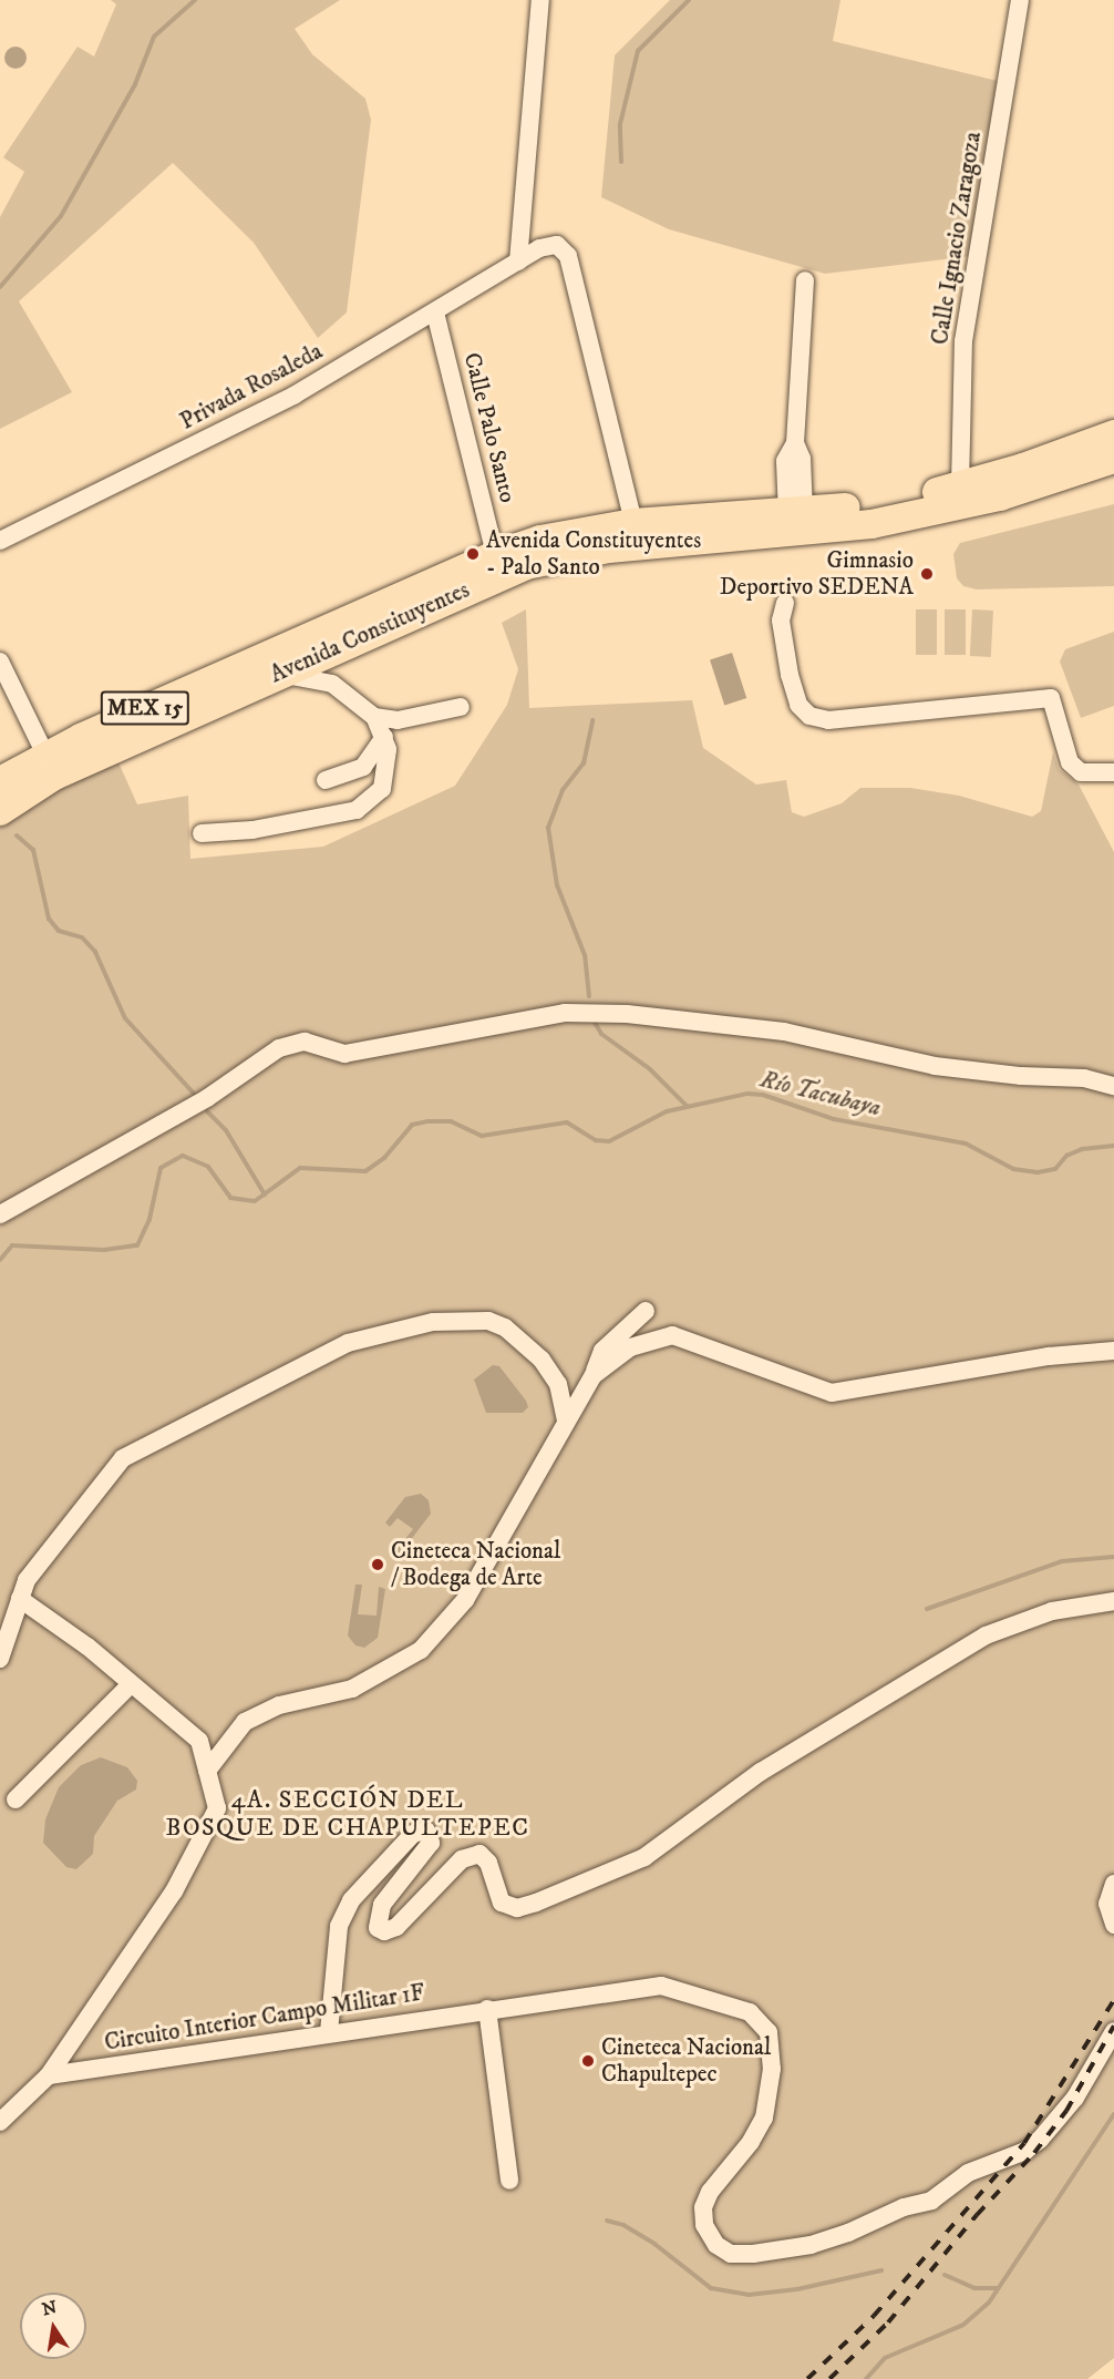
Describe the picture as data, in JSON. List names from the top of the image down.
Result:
{
  "streets": {
    "highway": ["Avenida Constituyentes", "MEX 15"],
    "street": [
      "Calle Ignacio Zaragoza",
      "Privada Rosaleda",
      "Calle Palo Santo",
      "Circuito Interior Campo Militar 1F"
    ]
  },
  "crossings": [
    ["Calle Ignacio Zaragoza", "Avenida Constituyentes"],
    ["Privada Rosaleda", "Calle Palo Santo"],
    ["Privada Rosaleda", "Avenida Constituyentes"],
    ["Calle Palo Santo", "Avenida Constituyentes"]
  ],
  "districts": ["4A. SECCIÓN DEL BOSQUE DE CHAPULTEPEC"],
  "water": ["Río Tacubaya"],
  "places": [
    "Avenida Constituyentes - Palo Santo",
    "Gimnasio Deportivo SEDENA",
    "Cineteca Nacional / Bodega de Arte",
    "Cineteca Nacional Chapultepec"
  ],
  "north": "top"
}
